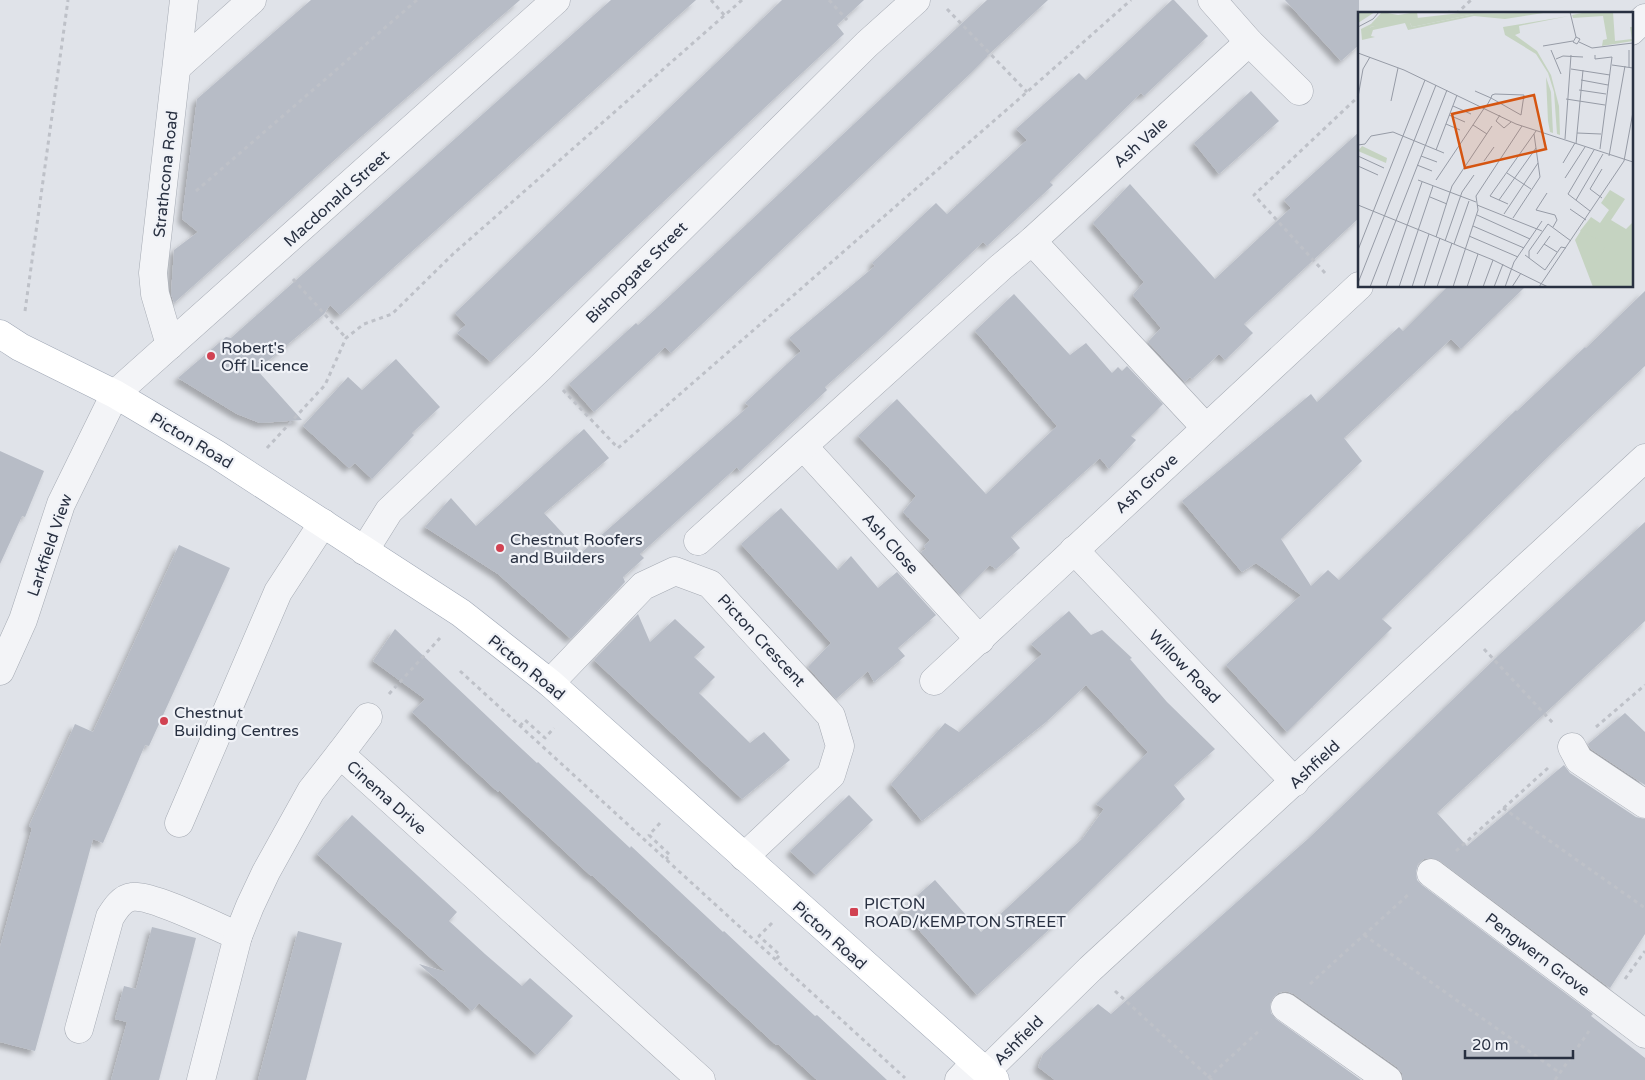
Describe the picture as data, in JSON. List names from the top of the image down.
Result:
{
  "streets": {
    "main road": ["Picton Road"],
    "street": [
      "Ash Vale",
      "Strathcona Road",
      "Macdonald Street",
      "Bishopgate Street",
      "Ash Grove",
      "Ash Close",
      "Larkfield View",
      "Picton Crescent",
      "Willow Road",
      "Ashfield",
      "Cinema Drive",
      "Pengwern Grove"
    ]
  },
  "crossings": [
    ["Ash Vale", "Ash Close"],
    ["Strathcona Road", "Macdonald Street"],
    ["Macdonald Street", "Picton Road"],
    ["Macdonald Street", "Larkfield View"],
    ["Bishopgate Street", "Picton Road"],
    ["Picton Road", "Larkfield View"],
    ["Picton Road", "Picton Crescent"],
    ["Picton Road", "Ashfield"],
    ["Ash Grove", "Ash Close"],
    ["Ash Grove", "Willow Road"],
    ["Willow Road", "Ashfield"]
  ],
  "places": {
    "other": ["Robert's Off Licence", "Chestnut Roofers and Builders", "Chestnut Building Centres"],
    "transit": ["PICTON ROAD/KEMPTON STREET"]
  },
  "scale_bar": "20 m"
}
